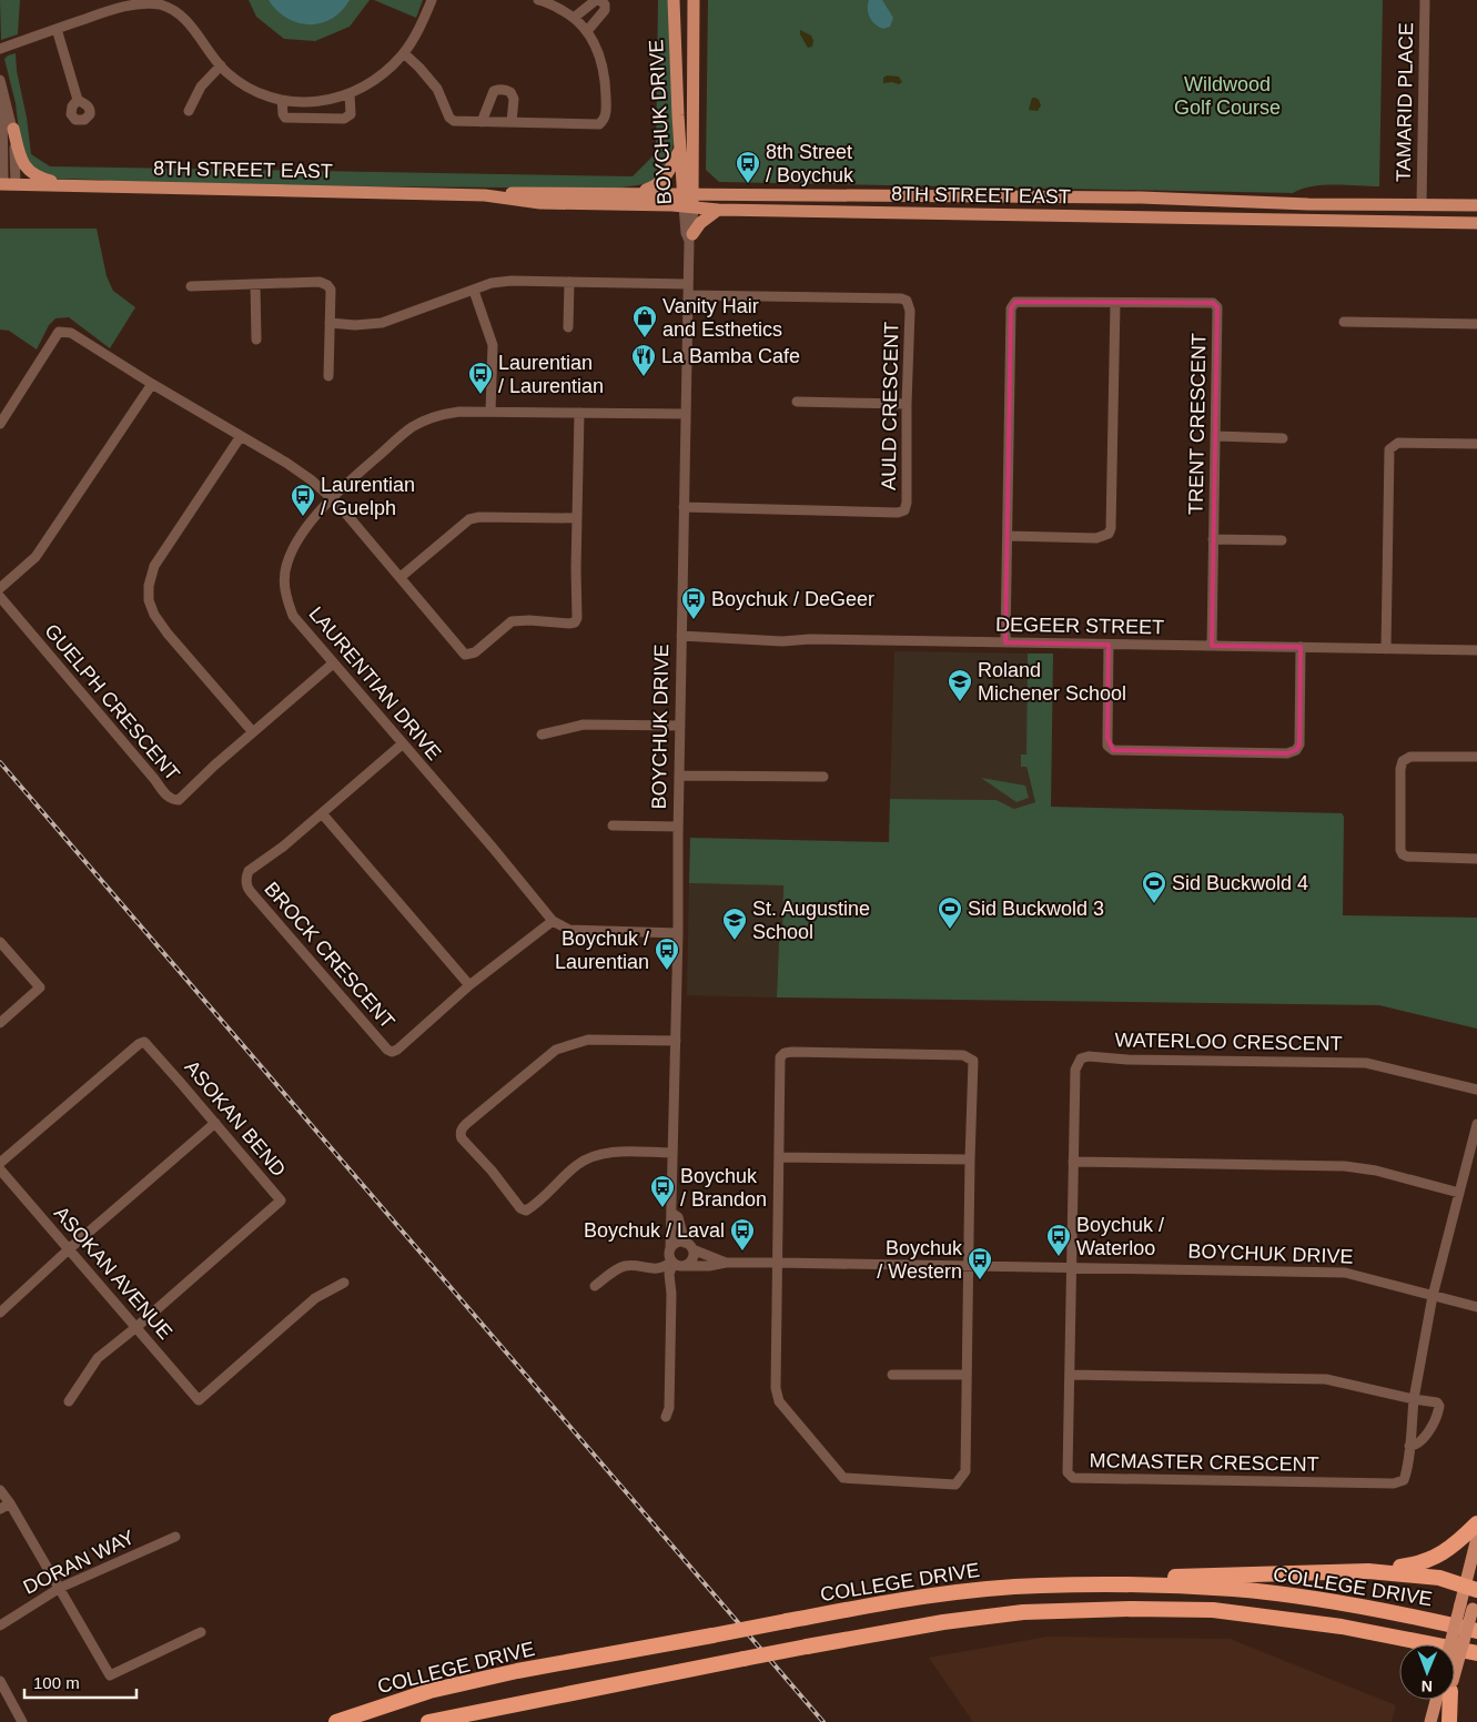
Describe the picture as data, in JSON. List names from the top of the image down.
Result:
{
  "streets": {
    "highway": ["COLLEGE DRIVE"],
    "main road": ["BOYCHUK DRIVE", "8TH STREET EAST"],
    "street": [
      "TAMARID PLACE",
      "AULD CRESCENT",
      "TRENT CRESCENT",
      "DEGEER STREET",
      "LAURENTIAN DRIVE",
      "GUELPH CRESCENT",
      "BROCK CRESCENT",
      "WATERLOO CRESCENT",
      "ASOKAN BEND",
      "ASOKAN AVENUE",
      "MCMASTER CRESCENT",
      "DORAN WAY"
    ]
  },
  "crossings": [
    ["TAMARID PLACE", "8TH STREET EAST"],
    ["BOYCHUK DRIVE", "8TH STREET EAST"],
    ["BOYCHUK DRIVE", "AULD CRESCENT"],
    ["BOYCHUK DRIVE", "DEGEER STREET"],
    ["BOYCHUK DRIVE", "LAURENTIAN DRIVE"],
    ["BOYCHUK DRIVE", "WATERLOO CRESCENT"],
    ["BOYCHUK DRIVE", "MCMASTER CRESCENT"],
    ["TRENT CRESCENT", "DEGEER STREET"],
    ["LAURENTIAN DRIVE", "GUELPH CRESCENT"],
    ["LAURENTIAN DRIVE", "BROCK CRESCENT"],
    ["WATERLOO CRESCENT", "MCMASTER CRESCENT"],
    ["ASOKAN BEND", "ASOKAN AVENUE"]
  ],
  "parks": ["Wildwood Golf Course"],
  "places": {
    "bus stop": [
      "8th Street / Boychuk",
      "Laurentian / Laurentian",
      "Laurentian / Guelph",
      "Boychuk / DeGeer",
      "Boychuk / Laurentian",
      "Boychuk / Brandon",
      "Boychuk / Laval",
      "Boychuk / Waterloo",
      "Boychuk / Western"
    ],
    "shop": ["Vanity Hair and Esthetics"],
    "restaurant": ["La Bamba Cafe"],
    "school or university": ["Roland Michener School", "St. Augustine School"],
    "sports": ["Sid Buckwold 4", "Sid Buckwold 3"]
  },
  "scale_bar": "100 m",
  "north": "bottom"
}
